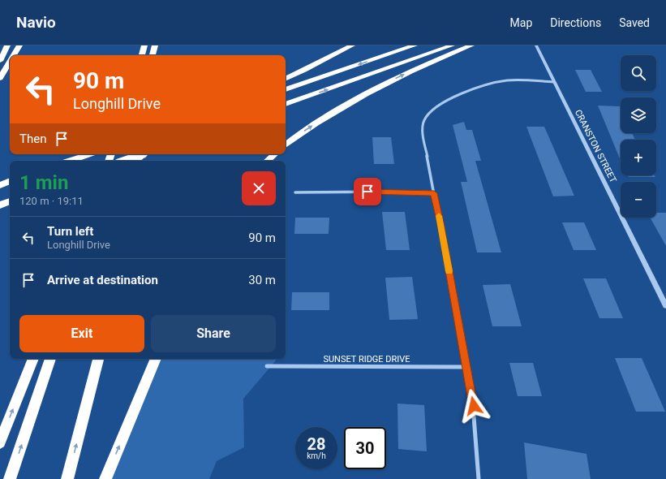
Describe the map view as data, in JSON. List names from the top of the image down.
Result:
{
  "streets": {
    "street": ["CRANSTON STREET", "SUNSET RIDGE DRIVE"]
  },
  "page": {
    "header": "Navio",
    "nav": ["Map", "Directions", "Saved"],
    "map_buttons": ["+", "−"],
    "turn": ["90 m", "Longhill Drive"],
    "then": "Then",
    "heading": ["1 min", "120 m · 19:11"],
    "list": [
      {
        "name": "Turn left",
        "note": "Longhill Drive",
        "value": "90 m"
      },
      {
        "name": "Arrive at destination",
        "value": "30 m"
      }
    ],
    "buttons": ["Exit", "Share"],
    "speed": "28 km/h",
    "limit": "30"
  }
}
